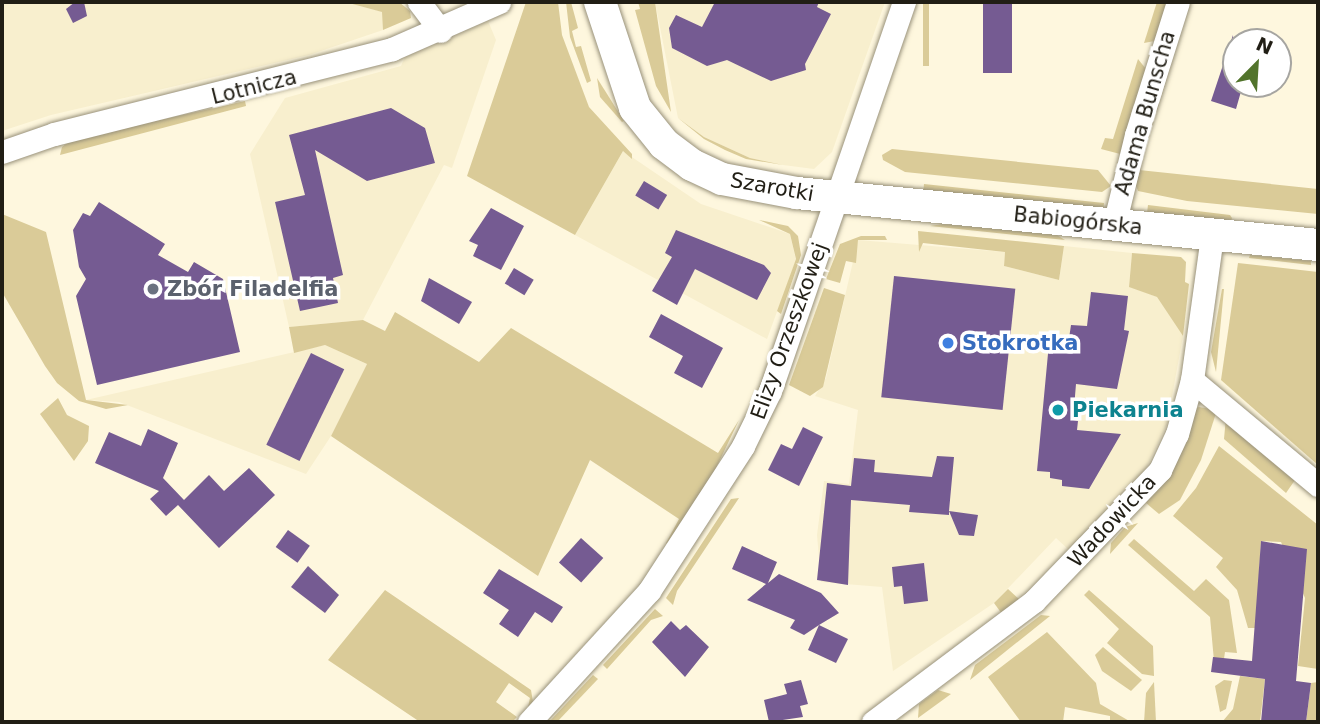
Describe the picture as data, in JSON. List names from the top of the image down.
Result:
{
  "streets": {
    "street": [
      "Lotnicza",
      "Adama Bunscha",
      "Szarotki",
      "Babiogórska",
      "Elizy Orzeszkowej",
      "Wadowicka"
    ]
  },
  "crossings": [
    ["Adama Bunscha", "Babiogórska"],
    ["Szarotki", "Babiogórska"],
    ["Szarotki", "Elizy Orzeszkowej"],
    ["Babiogórska", "Elizy Orzeszkowej"],
    ["Babiogórska", "Wadowicka"]
  ],
  "places": ["Zbór Filadelfia", "Stokrotka", "Piekarnia"],
  "north": "top right"
}
